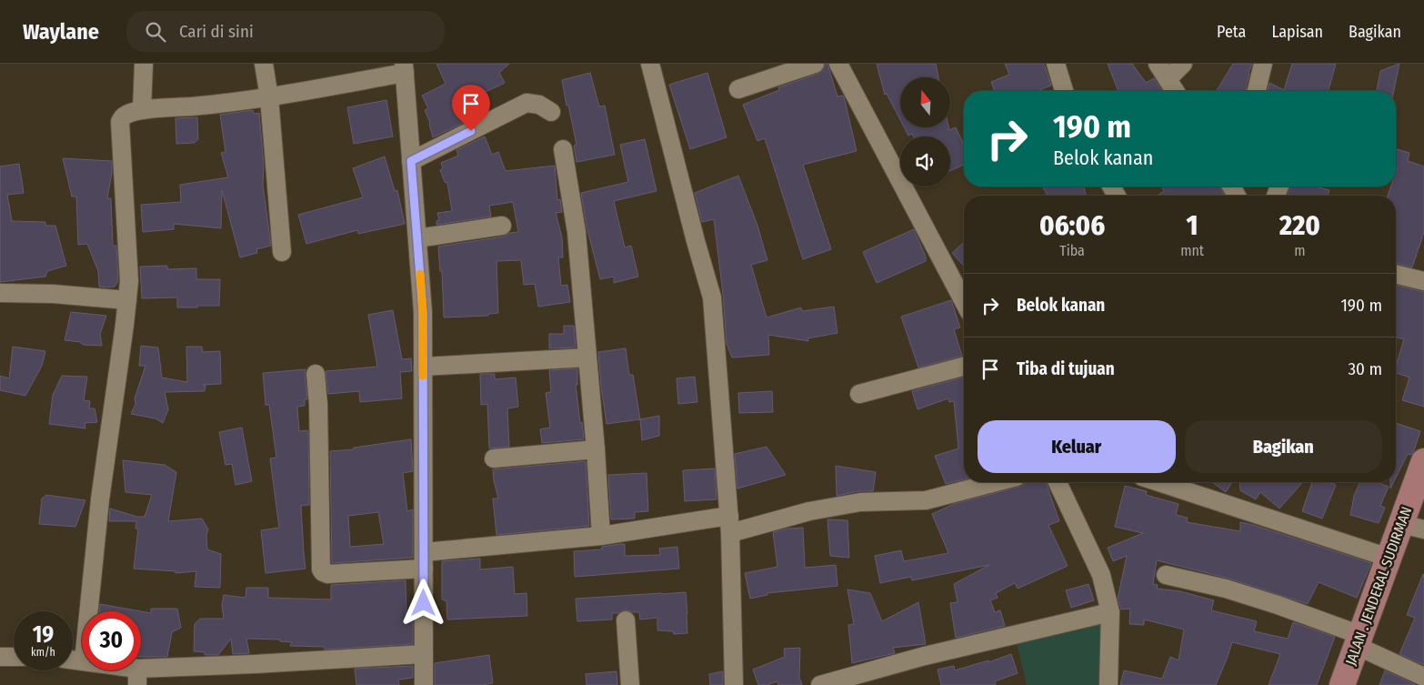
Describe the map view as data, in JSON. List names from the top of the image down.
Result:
{
  "streets": {
    "street": ["JALAN . JENDERAL SUDIRMAN"]
  },
  "north": "top",
  "page": {
    "header": "Waylane",
    "search": "Cari di sini",
    "nav": ["Peta", "Lapisan", "Bagikan"],
    "turn": ["190 m", "Belok kanan"],
    "eta": [
      "06:06",
      "Tiba",
      "1",
      "mnt",
      "220",
      "m"
    ],
    "list": [
      {
        "name": "Belok kanan",
        "value": "190 m"
      },
      {
        "name": "Tiba di tujuan",
        "value": "30 m"
      }
    ],
    "buttons": ["Keluar", "Bagikan"],
    "speed": "19 km/h",
    "limit": "30"
  }
}
